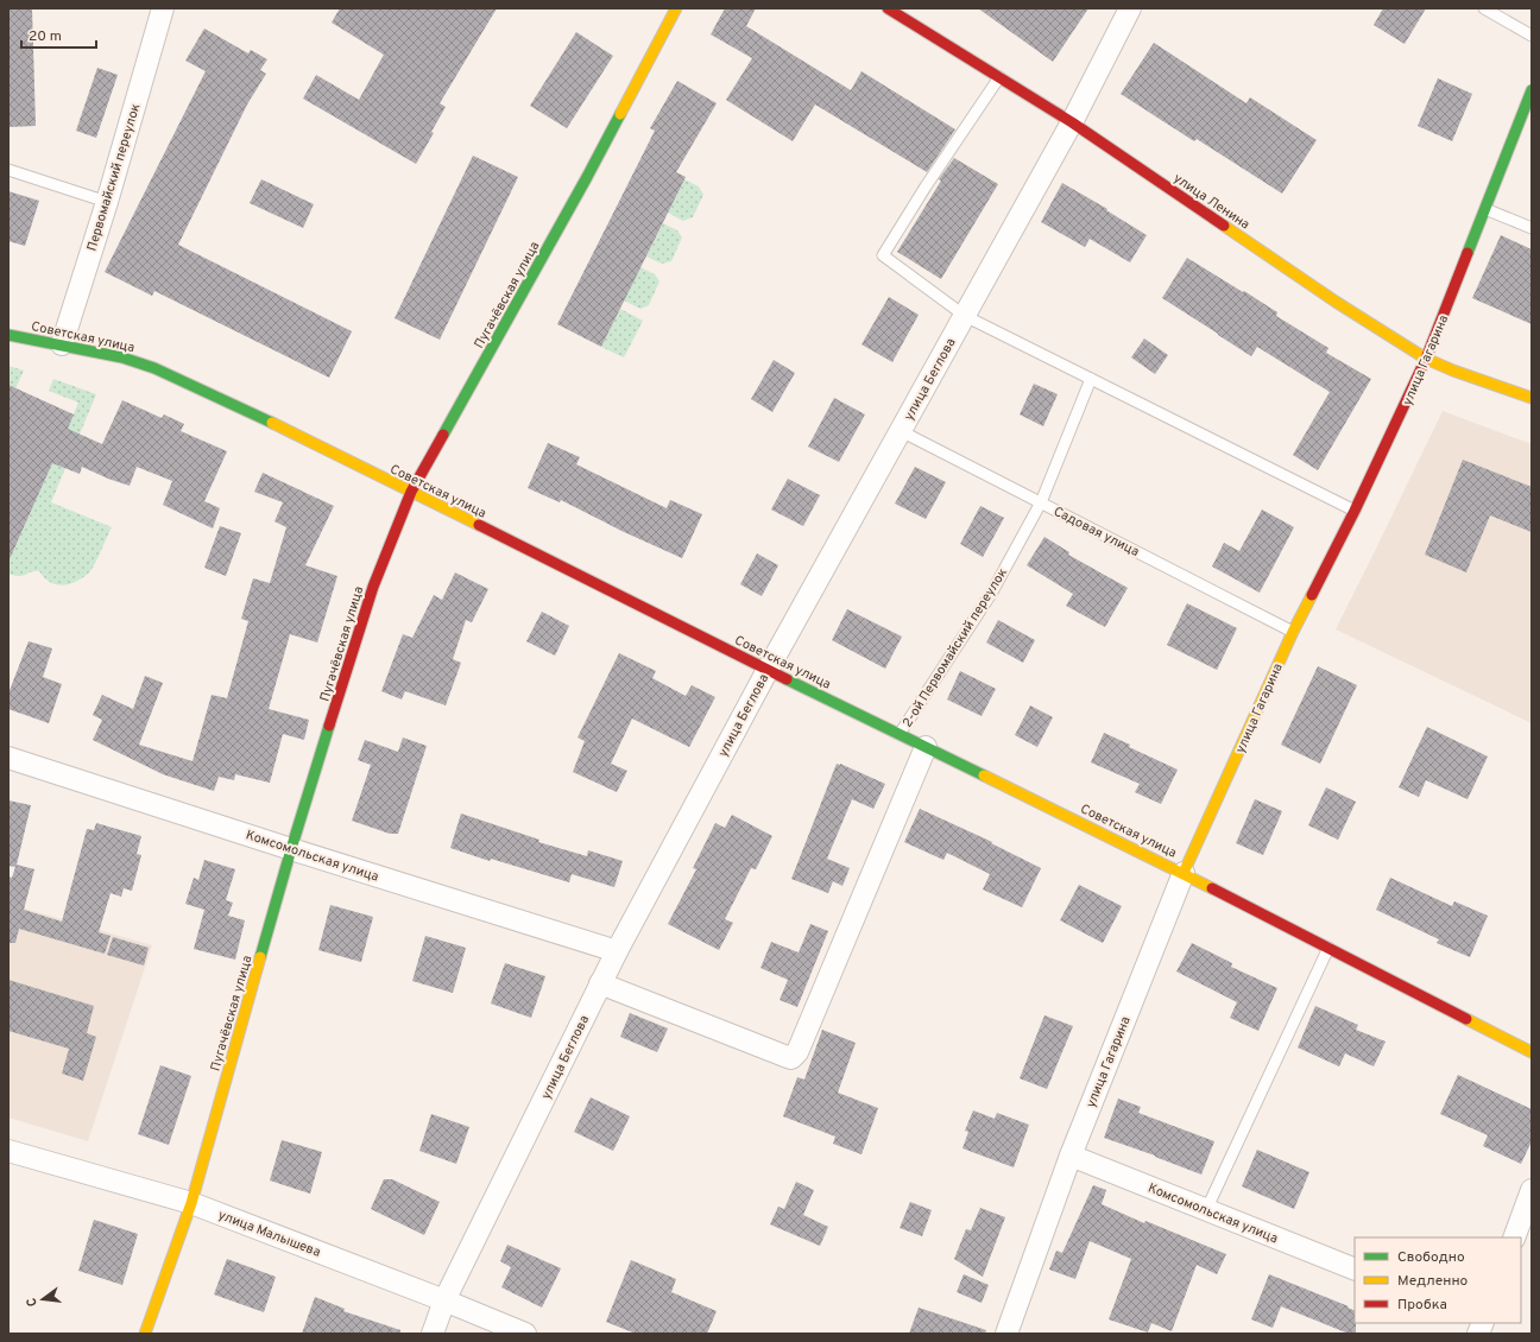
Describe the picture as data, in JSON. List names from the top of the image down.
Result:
{
  "streets": {
    "street": [
      "Первомайский переулок",
      "улица Ленина",
      "Пугачёвская улица",
      "Советская улица",
      "улица Гагарина",
      "улица Беглова",
      "Комсомольская улица",
      "улица Малышева"
    ],
    "lane": ["Садовая улица", "2-ой Первомайский переулок"]
  },
  "crossings": [
    ["Первомайский переулок", "Советская улица"],
    ["улица Ленина", "улица Гагарина"],
    ["улица Ленина", "улица Беглова"],
    ["Пугачёвская улица", "Советская улица"],
    ["Пугачёвская улица", "Комсомольская улица"],
    ["Пугачёвская улица", "улица Малышева"],
    ["Советская улица", "улица Гагарина"],
    ["Советская улица", "улица Беглова"],
    ["Советская улица", "2-ой Первомайский переулок"],
    ["улица Гагарина", "Садовая улица"],
    ["улица Гагарина", "Комсомольская улица"],
    ["улица Беглова", "Садовая улица"],
    ["улица Беглова", "Комсомольская улица"],
    ["улица Беглова", "улица Малышева"],
    ["Садовая улица", "2-ой Первомайский переулок"]
  ],
  "legend": ["Свободно", "Медленно", "Пробка"],
  "scale_bar": "20 m",
  "north": "left"
}
